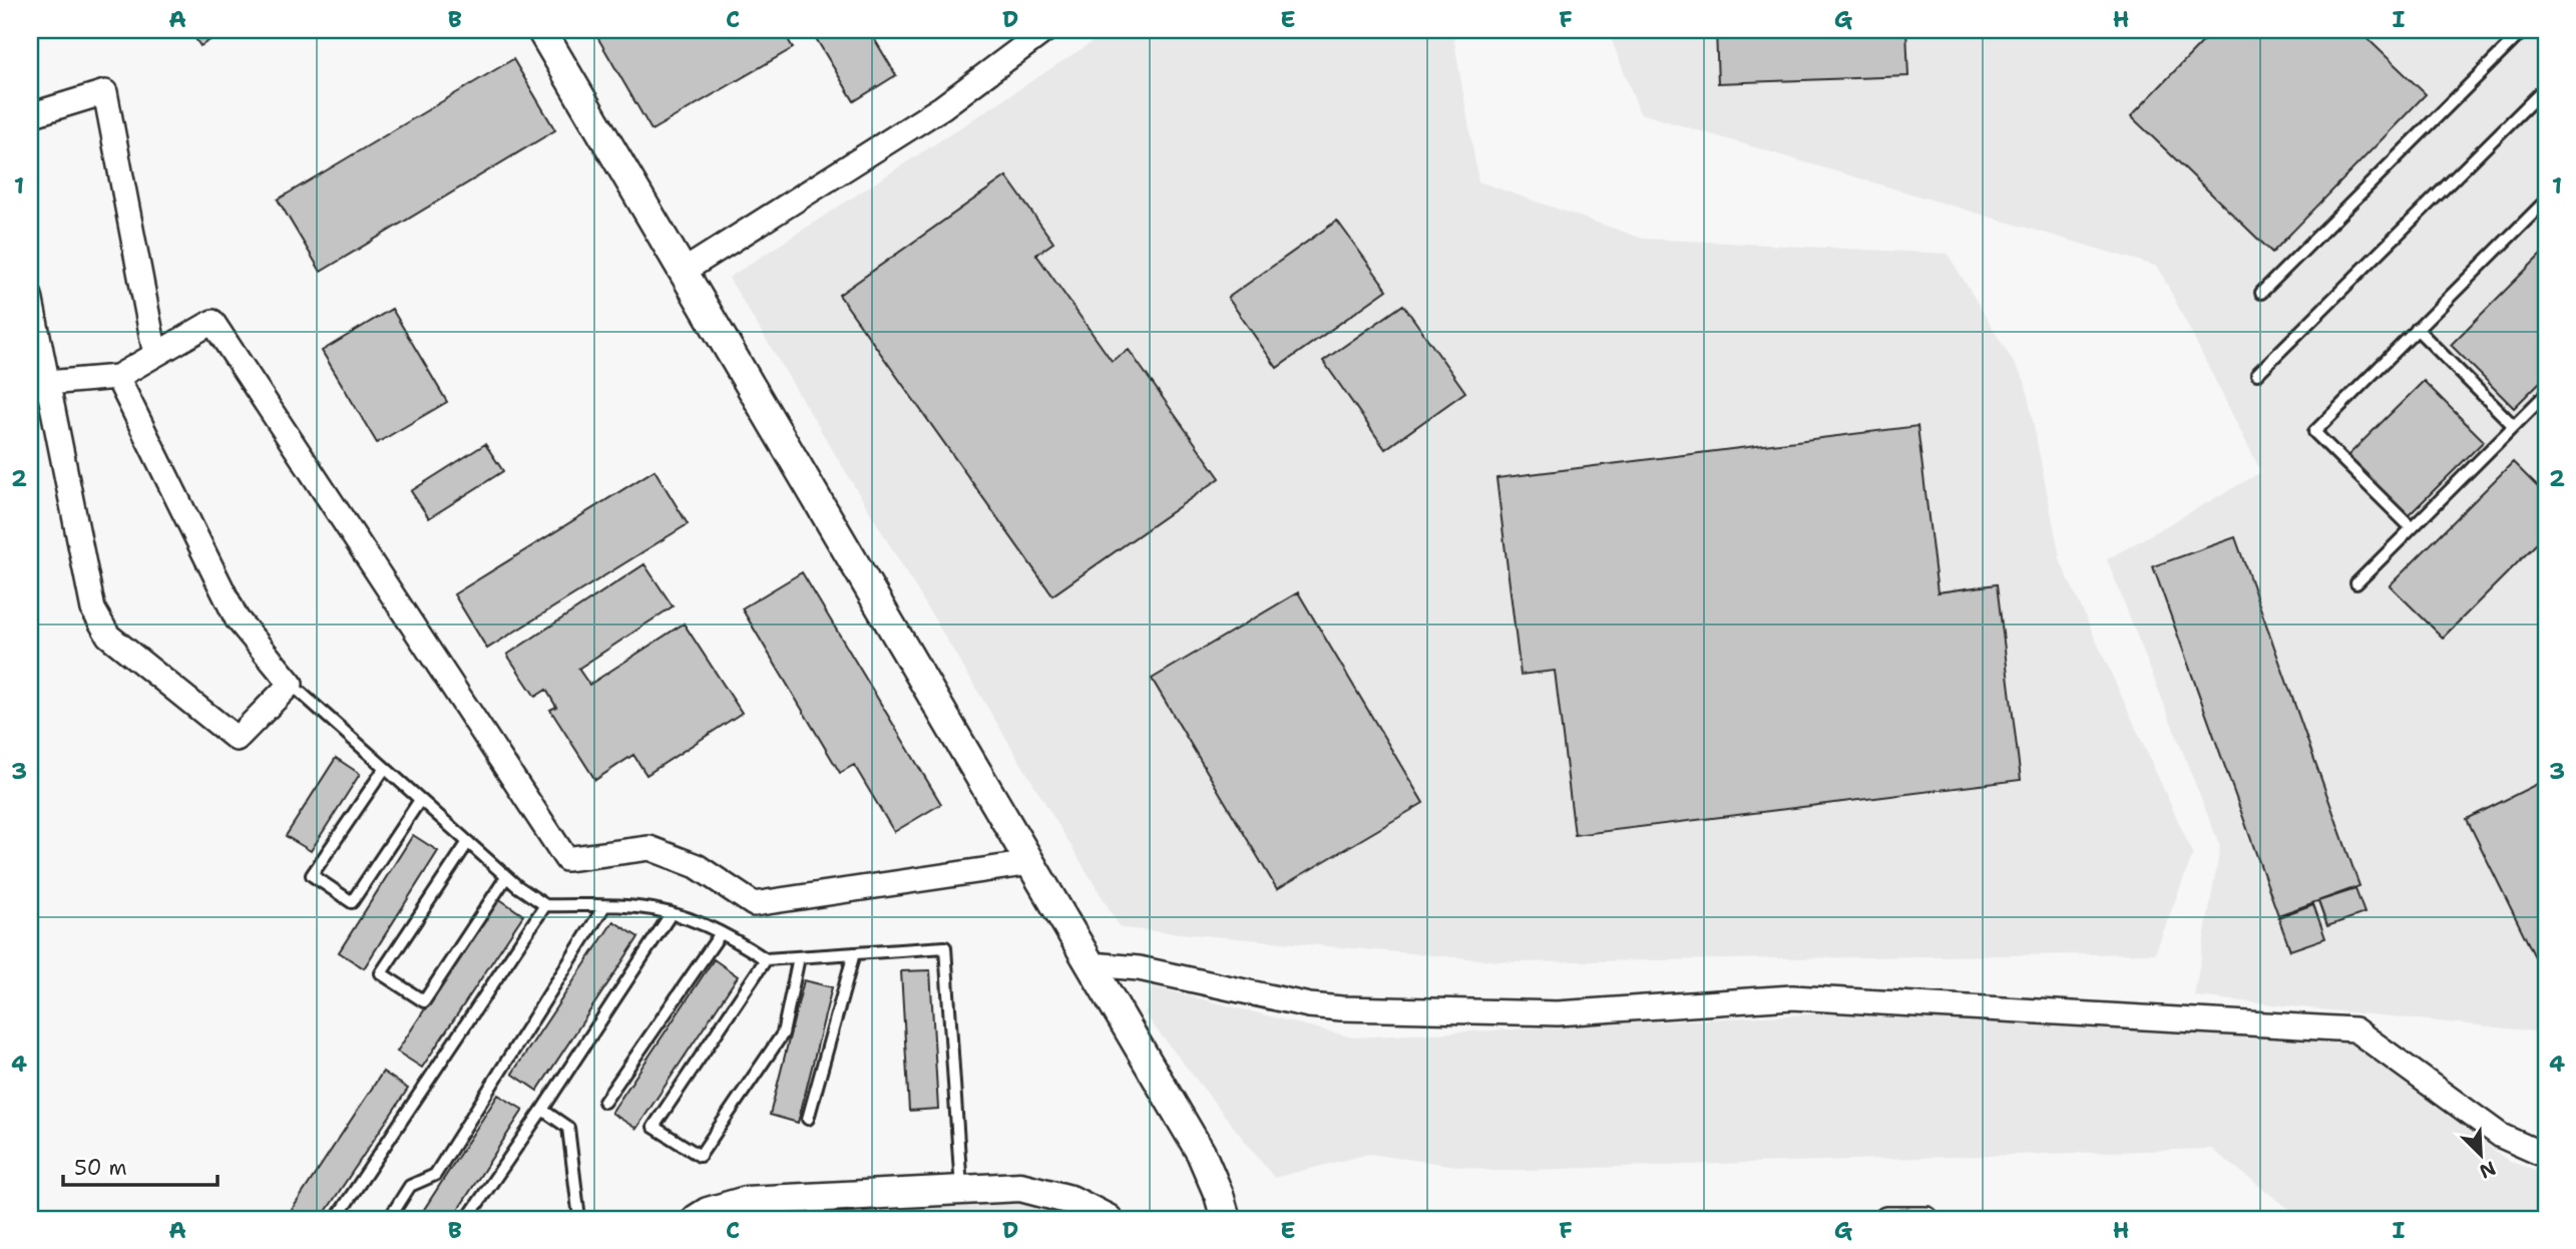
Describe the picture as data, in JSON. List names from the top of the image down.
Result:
{
  "scale_bar": "50 m",
  "north": "bottom right",
  "grid": {
    "columns": [
      "A",
      "B",
      "C",
      "D",
      "E",
      "F",
      "G",
      "H",
      "I"
    ],
    "rows": [
      "1",
      "2",
      "3",
      "4"
    ]
  }
}
